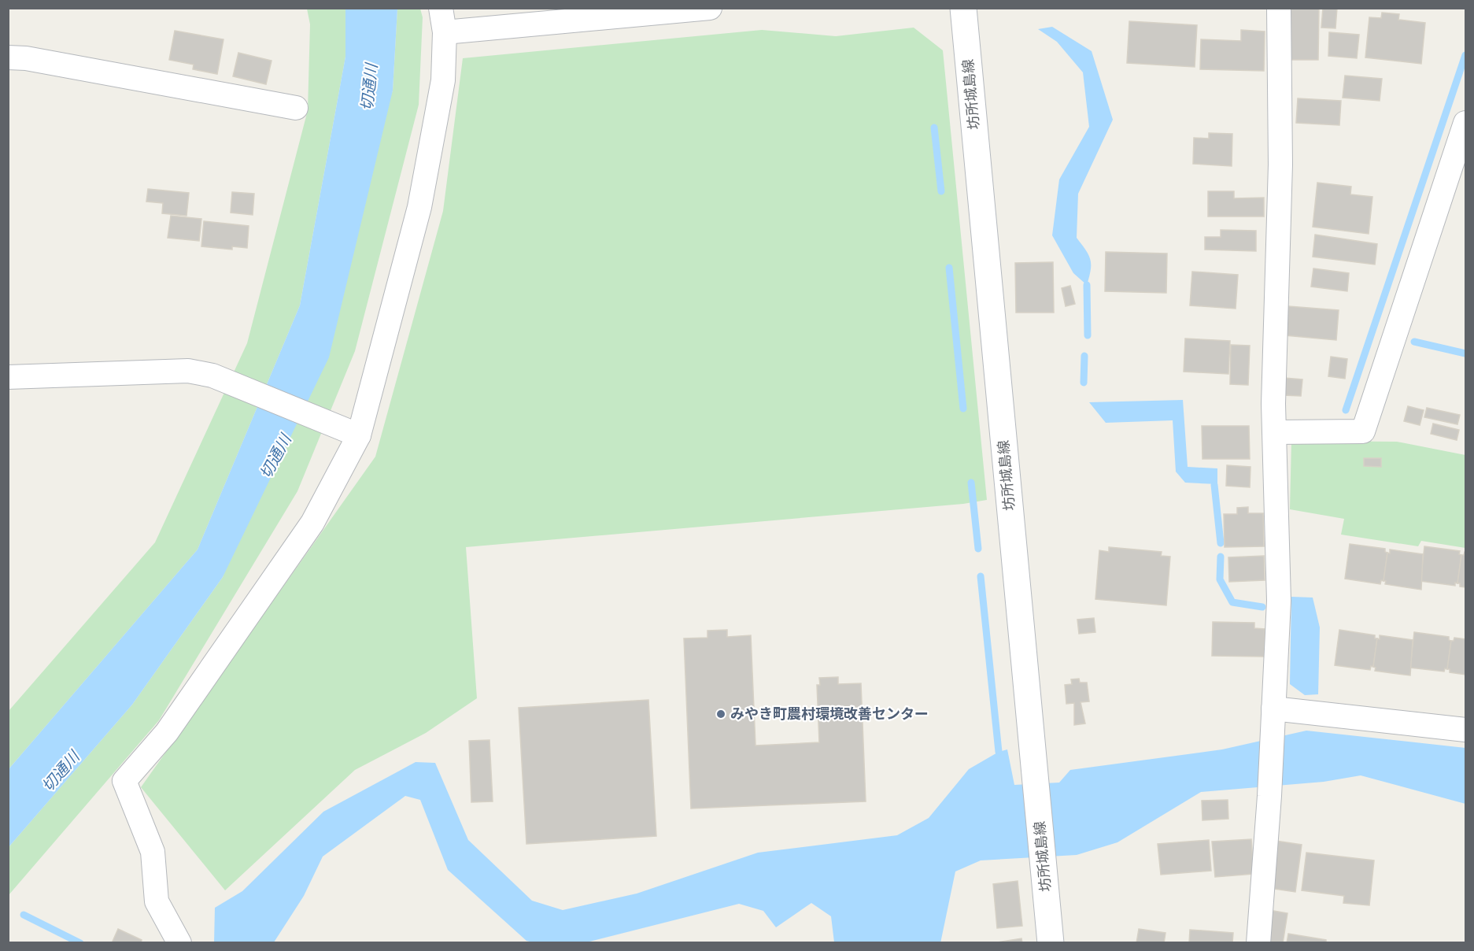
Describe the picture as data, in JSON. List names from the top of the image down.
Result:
{
  "streets": {
    "main road": ["坊所城島線"]
  },
  "water": ["切通川"],
  "places": ["みやき町農村環境改善センター"]
}
